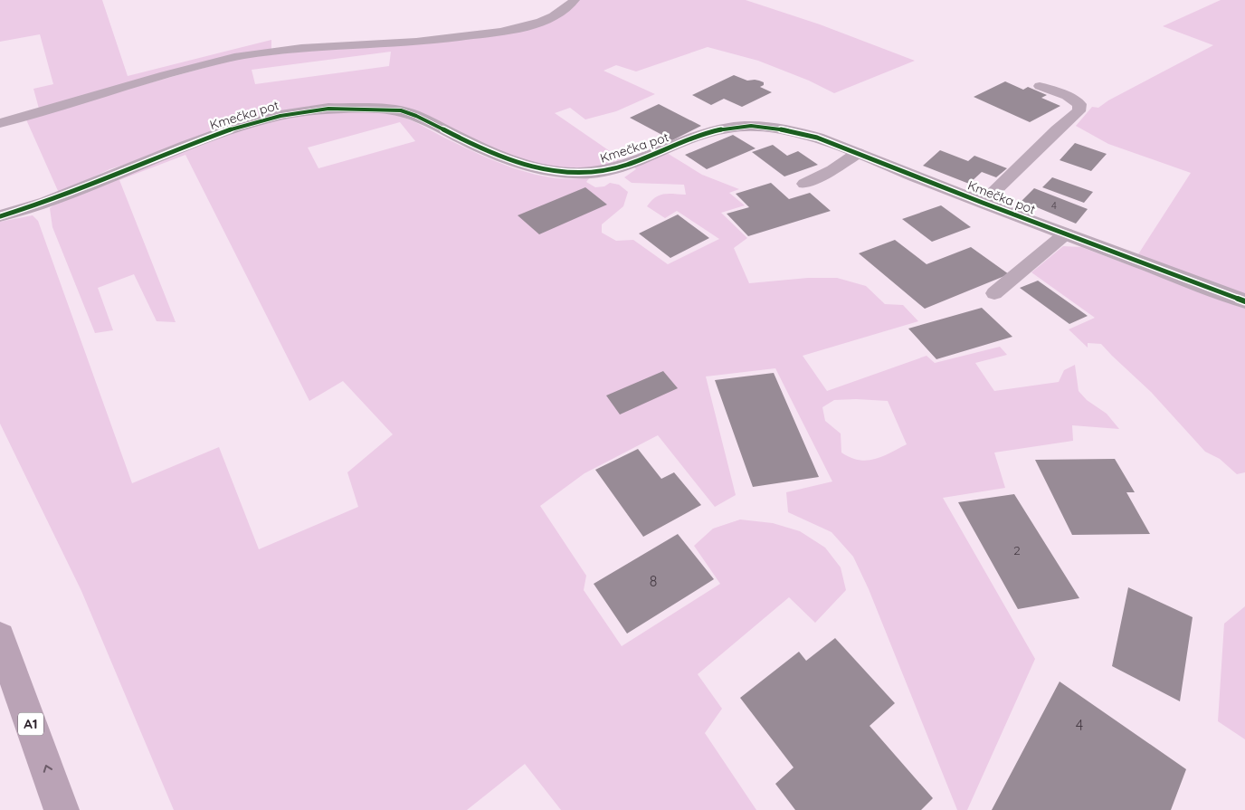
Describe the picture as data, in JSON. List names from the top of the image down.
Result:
{
  "streets": {
    "highway": ["A1"],
    "street": ["Kmečka pot"]
  },
  "house_numbers": [
    "4",
    "2",
    "8",
    "4"
  ]
}
